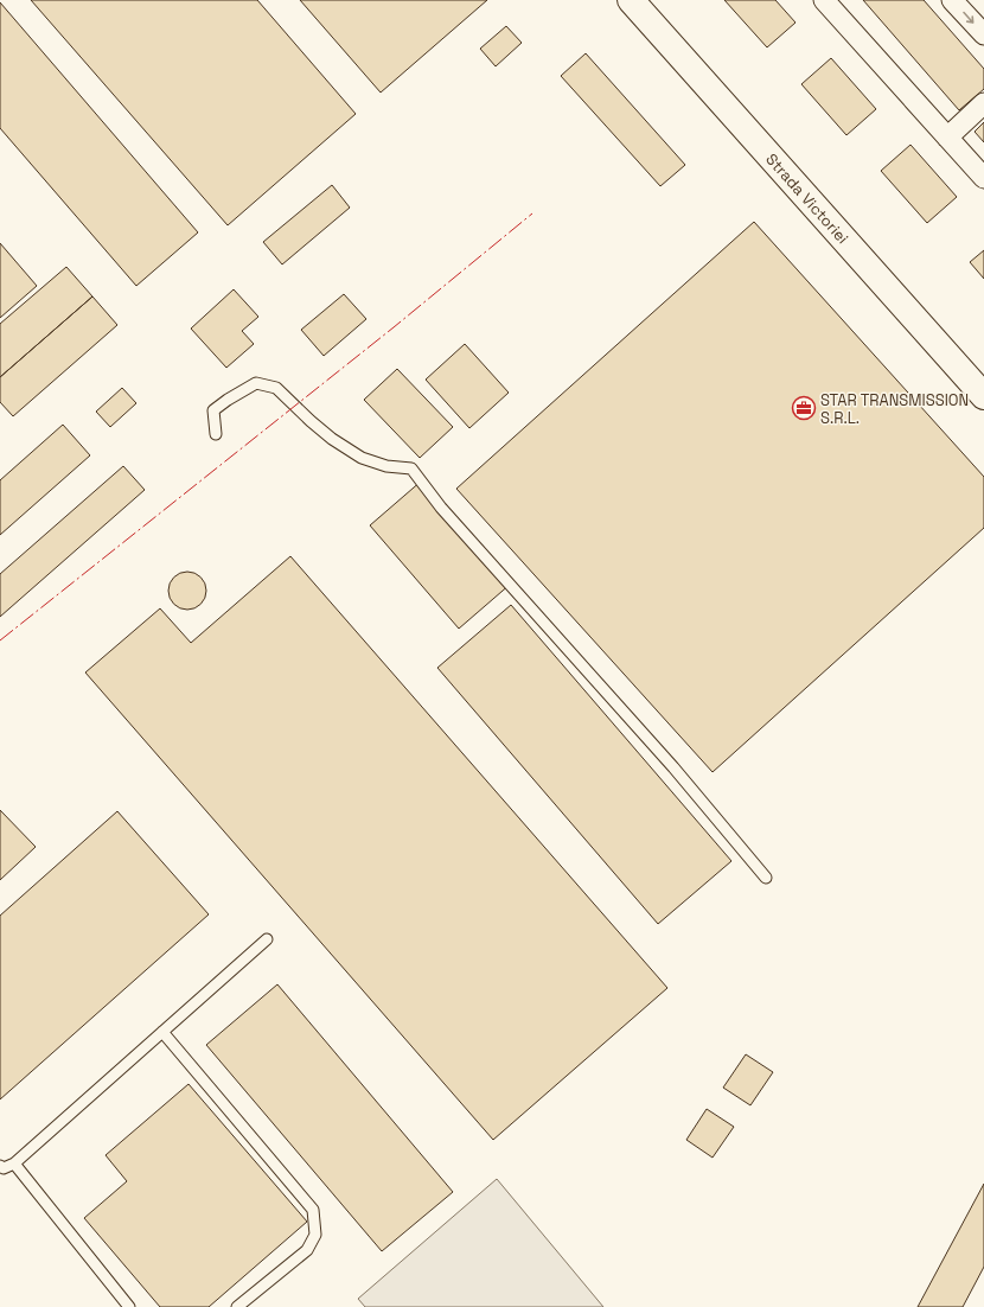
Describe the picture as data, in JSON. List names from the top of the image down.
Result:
{
  "streets": {
    "main road": ["Strada Victoriei"]
  },
  "places": {
    "office": ["STAR TRANSMISSION S.R.L."]
  }
}
